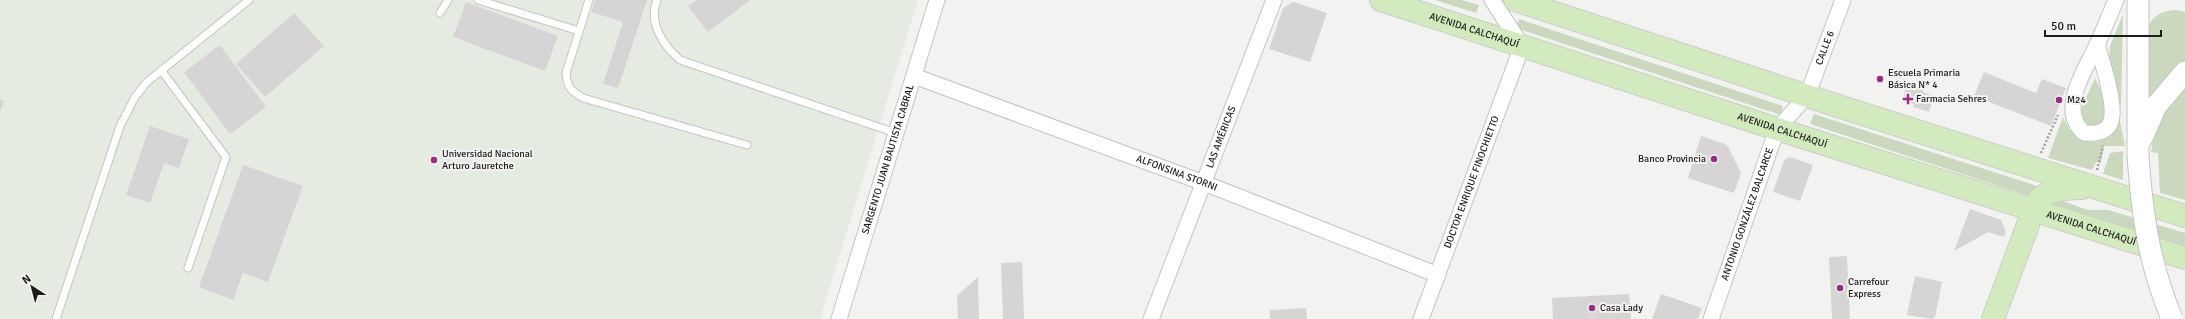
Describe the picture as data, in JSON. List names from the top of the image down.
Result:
{
  "streets": {
    "main road": ["AVENIDA CALCHAQUÍ"],
    "street": [
      "CALLE 6",
      "LAS AMÉRICAS",
      "SARGENTO JUAN BAUTISTA CABRAL",
      "ALFONSINA STORNI",
      "DOCTOR ENRIQUE FINOCHIETTO",
      "ANTONIO GONZÁLEZ BALCARCE"
    ]
  },
  "crossings": [
    ["AVENIDA CALCHAQUÍ", "DOCTOR ENRIQUE FINOCHIETTO"],
    ["AVENIDA CALCHAQUÍ", "ANTONIO GONZÁLEZ BALCARCE"],
    ["CALLE 6", "ANTONIO GONZÁLEZ BALCARCE"],
    ["LAS AMÉRICAS", "ALFONSINA STORNI"],
    ["SARGENTO JUAN BAUTISTA CABRAL", "ALFONSINA STORNI"],
    ["ALFONSINA STORNI", "DOCTOR ENRIQUE FINOCHIETTO"]
  ],
  "places": {
    "other": [
      "Escuela Primaria Básica N* 4",
      "M24",
      "Banco Provincia",
      "Universidad Nacional Arturo Jauretche",
      "Carrefour Express",
      "Casa Lady"
    ],
    "health": ["Farmacia Sehres"]
  },
  "scale_bar": "50 m",
  "north": "top left"
}
